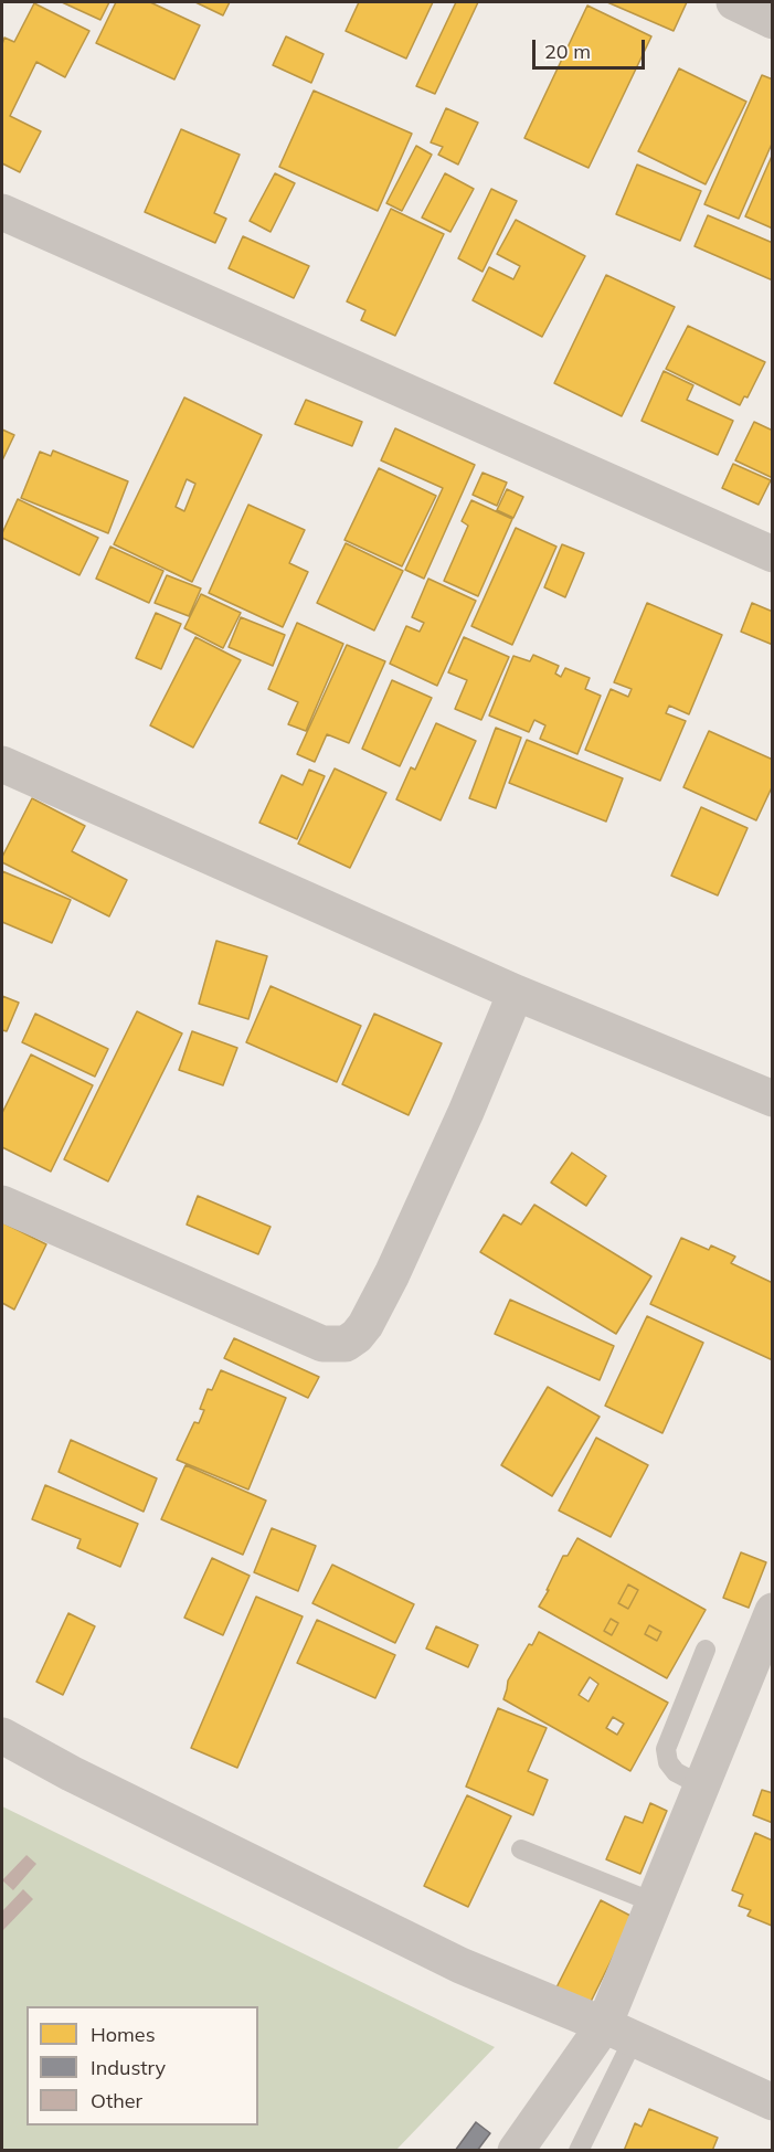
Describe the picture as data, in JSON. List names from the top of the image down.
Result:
{
  "legend": ["Homes", "Industry", "Other"],
  "scale_bar": "20 m"
}
